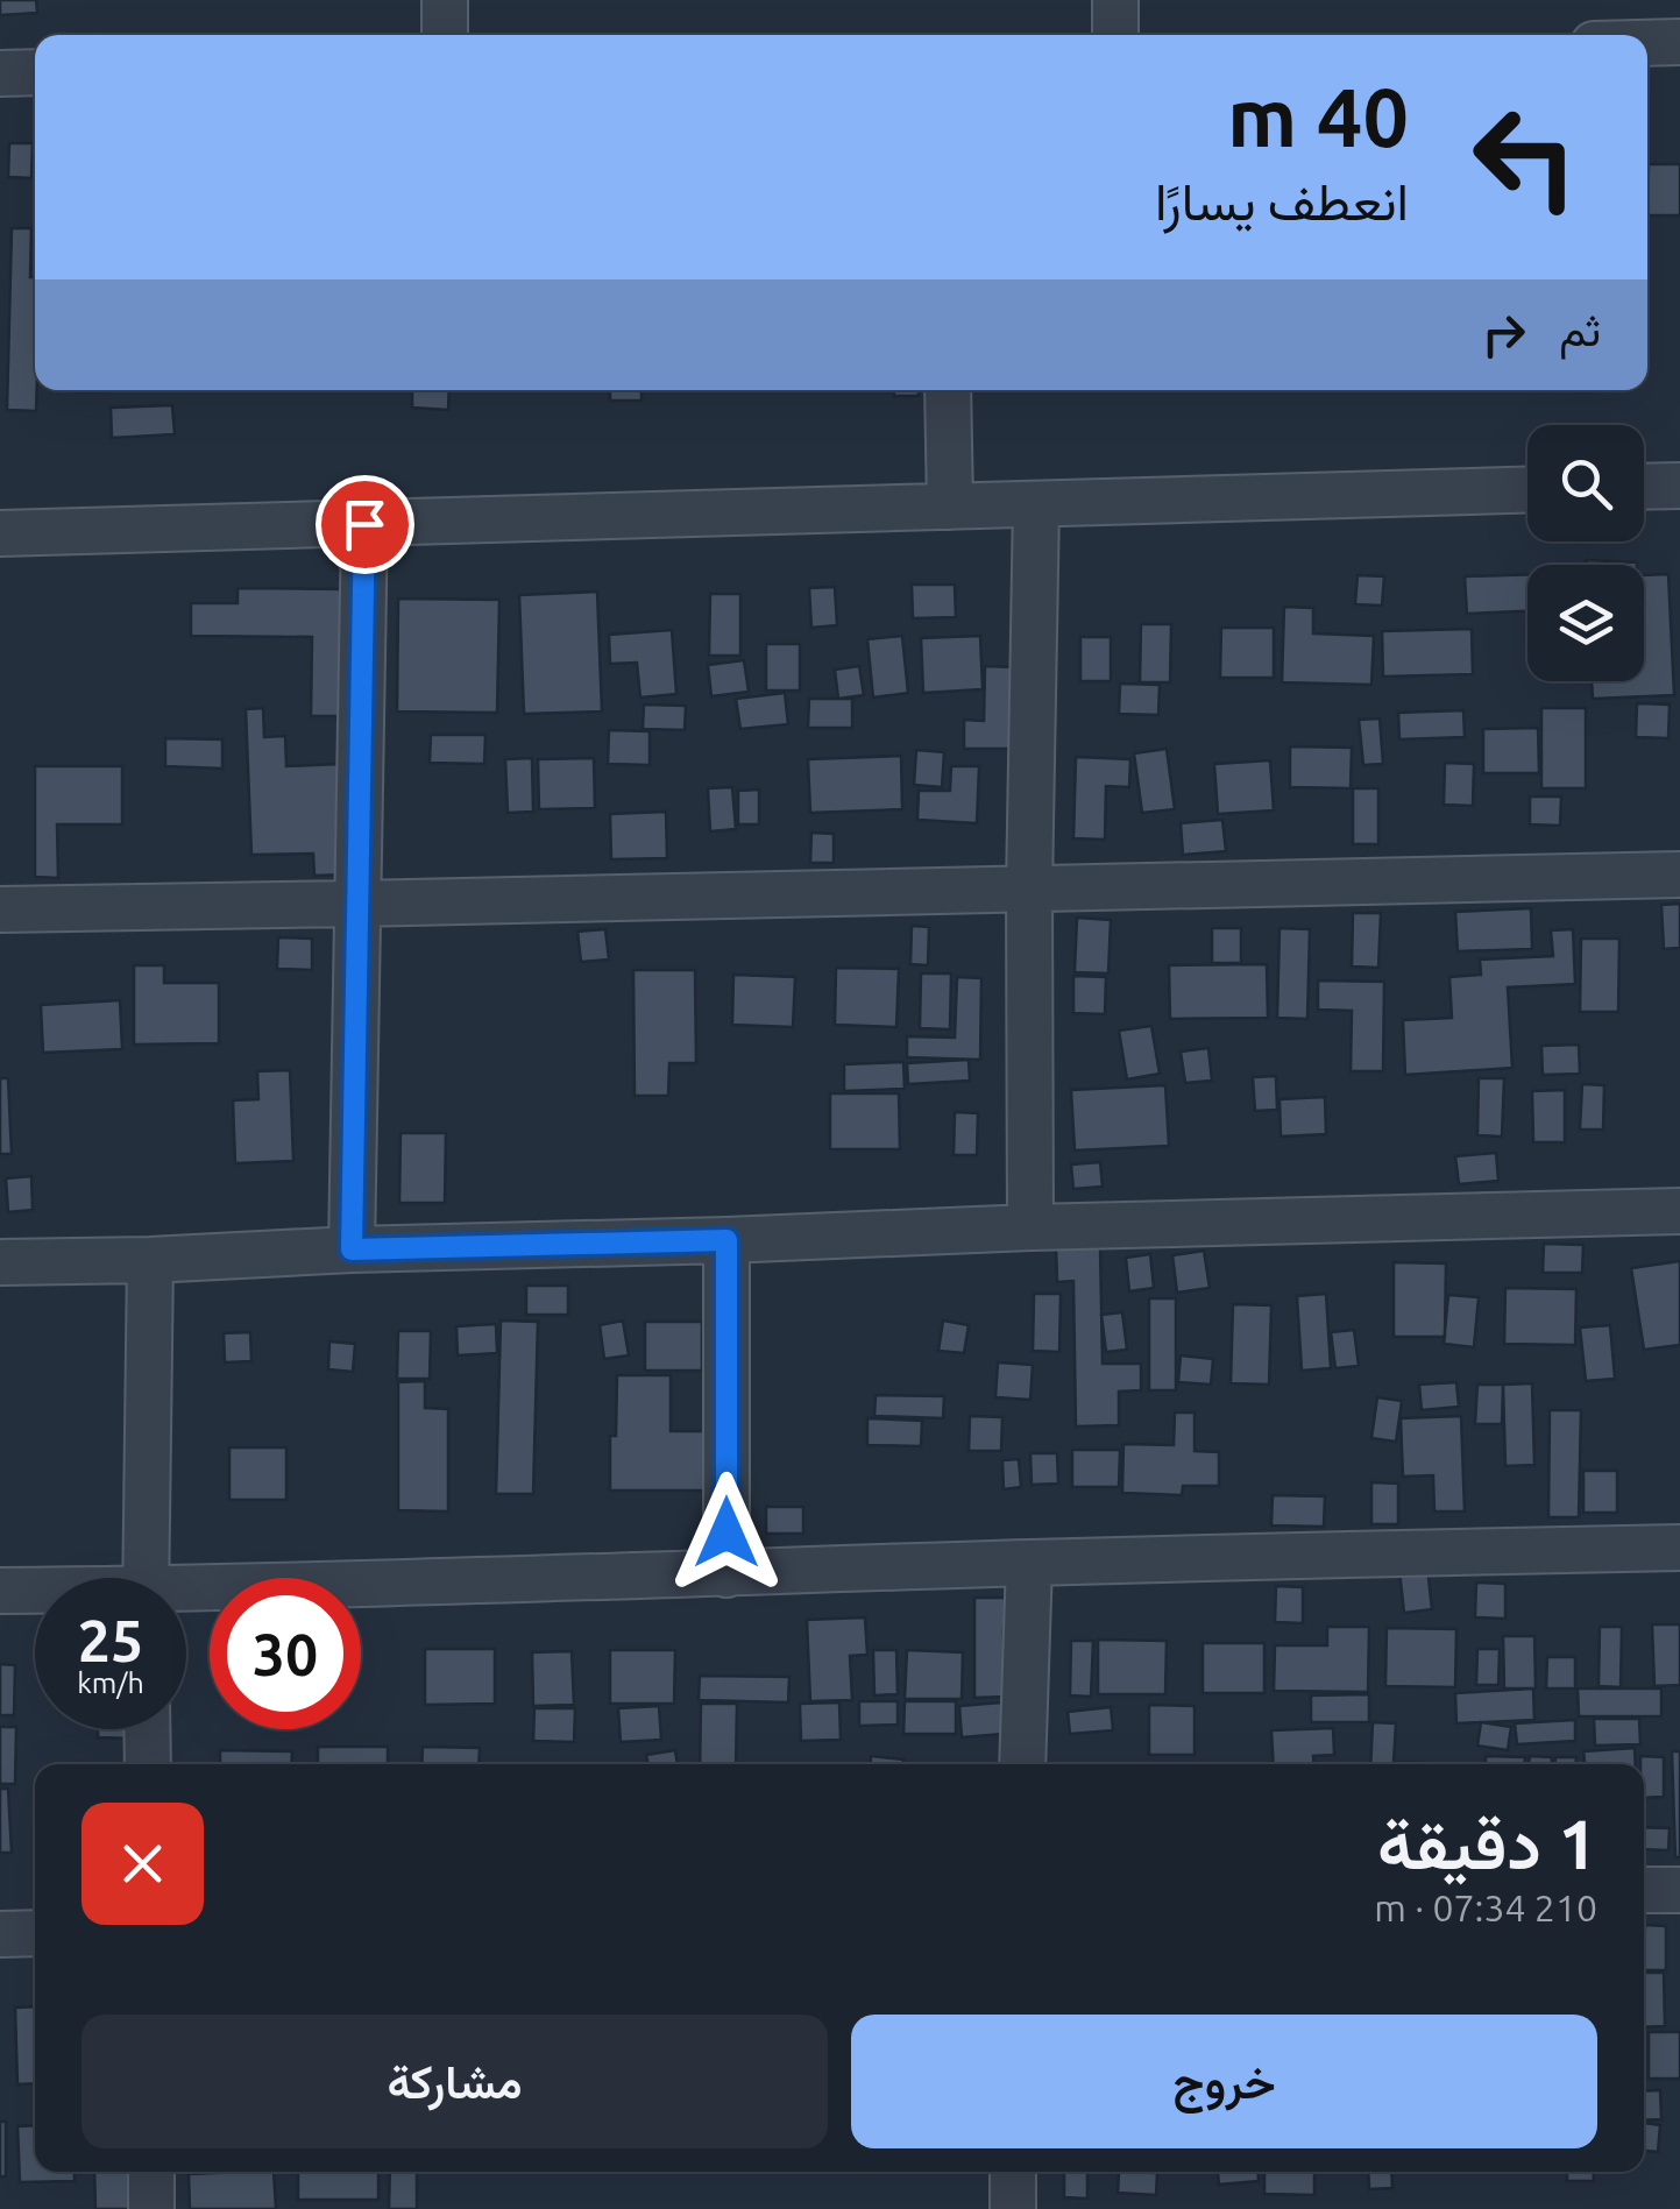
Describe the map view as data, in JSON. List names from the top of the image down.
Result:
{
  "page": {
    "turn": ["40 m", "انعطف يسارًا"],
    "then": "ثم",
    "speed": "25 km/h",
    "limit": "30",
    "heading": ["1 دقيقة", "210 m · 07:34"],
    "buttons": ["خروج", "مشاركة"]
  }
}
